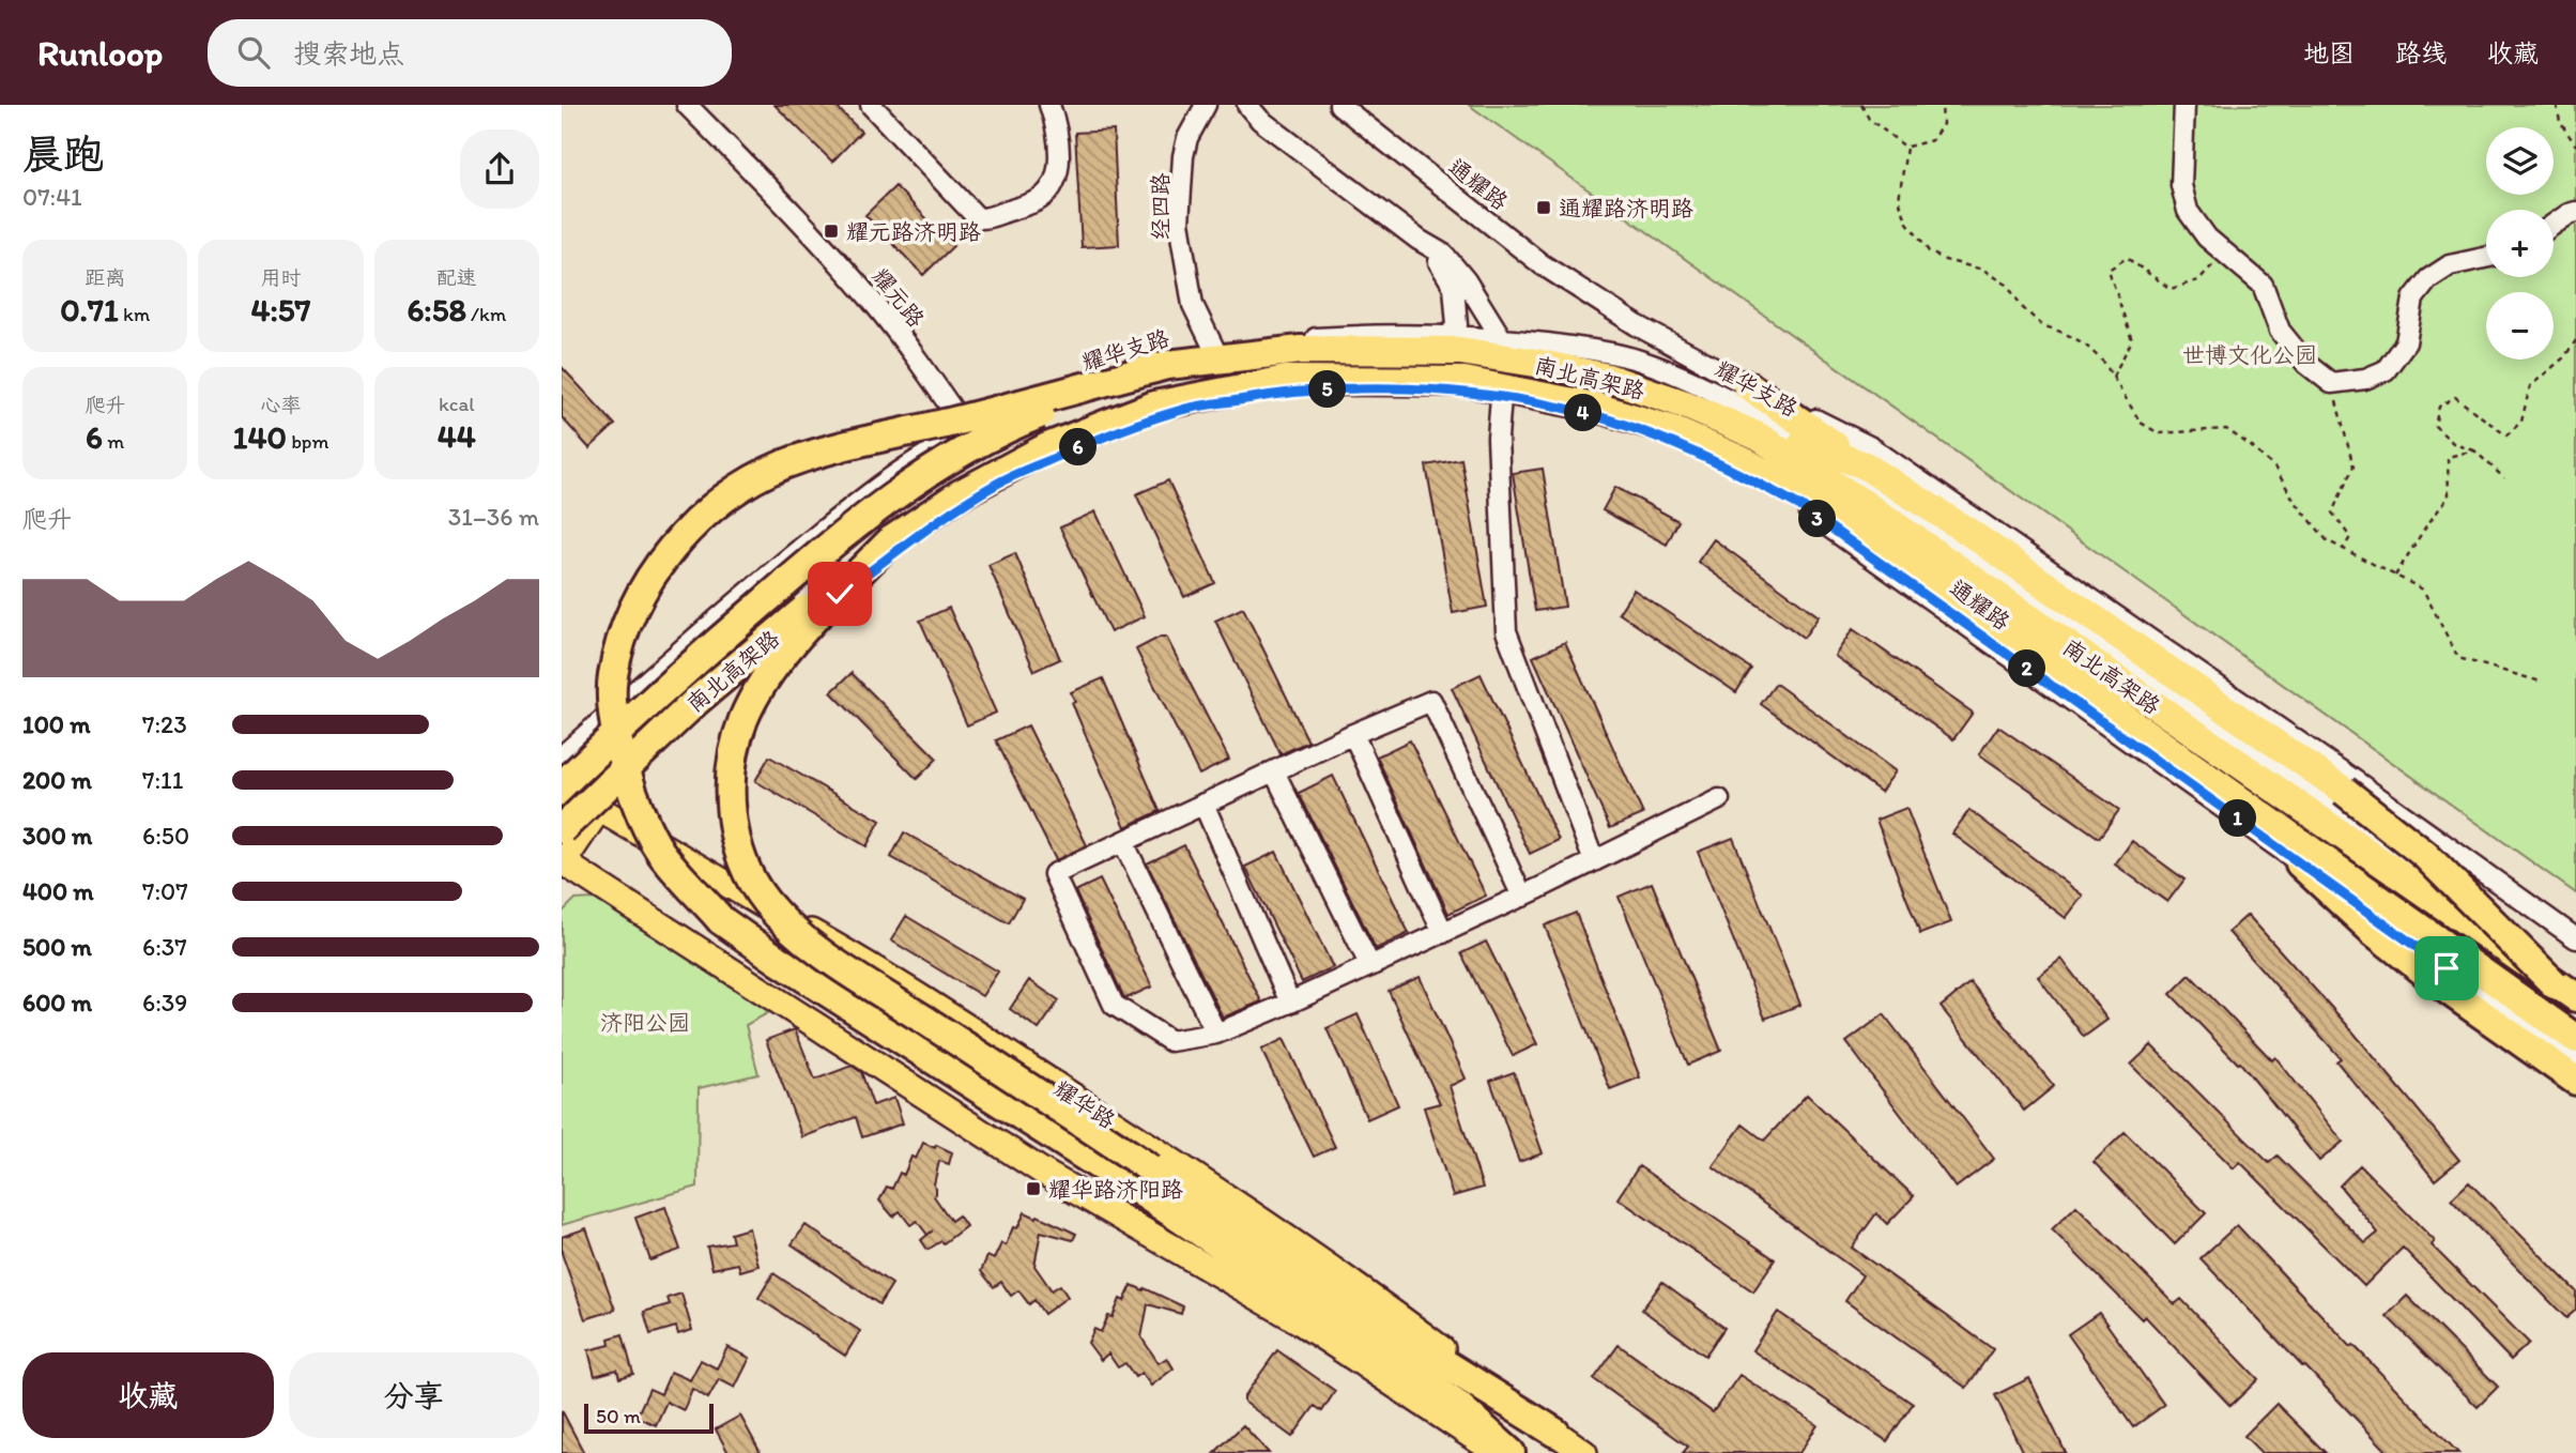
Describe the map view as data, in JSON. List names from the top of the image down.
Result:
{
  "streets": {
    "highway": ["南北高架路"],
    "main road": ["耀华路"],
    "street": [
      "通耀路",
      "经四路",
      "耀元路",
      "耀华支路"
    ]
  },
  "crossings": [
    ["通耀路", "耀华支路"],
    ["通耀路", "南北高架路"],
    ["经四路", "耀华支路"],
    ["耀元路", "耀华支路"]
  ],
  "parks": ["世博文化公园", "济阳公园"],
  "places": {
    "transit": ["通耀路济明路", "耀元路济明路", "耀华路济阳路"]
  },
  "scale_bar": "50 m",
  "page": {
    "header": "Runloop",
    "search": "搜索地点",
    "nav": ["地图", "路线", "收藏"],
    "heading": ["晨跑", "07:41"],
    "map_buttons": ["+", "−"],
    "stats": [
      ["距离", "0.71 km"],
      ["用时", "4:57"],
      ["配速", "6:58 /km"],
      ["爬升", "6 m"],
      ["心率", "140 bpm"],
      ["kcal", "44"]
    ],
    "pins": [
      "5",
      "4",
      "6",
      "3",
      "2",
      "1"
    ],
    "chart": ["爬升", "31–36 m"],
    "list": [
      {
        "name": "100 m",
        "note": "7:23"
      },
      {
        "name": "200 m",
        "note": "7:11"
      },
      {
        "name": "300 m",
        "note": "6:50"
      },
      {
        "name": "400 m",
        "note": "7:07"
      },
      {
        "name": "500 m",
        "note": "6:37"
      },
      {
        "name": "600 m",
        "note": "6:39"
      }
    ],
    "buttons": ["收藏", "分享"],
    "scale": "50 m"
  }
}
